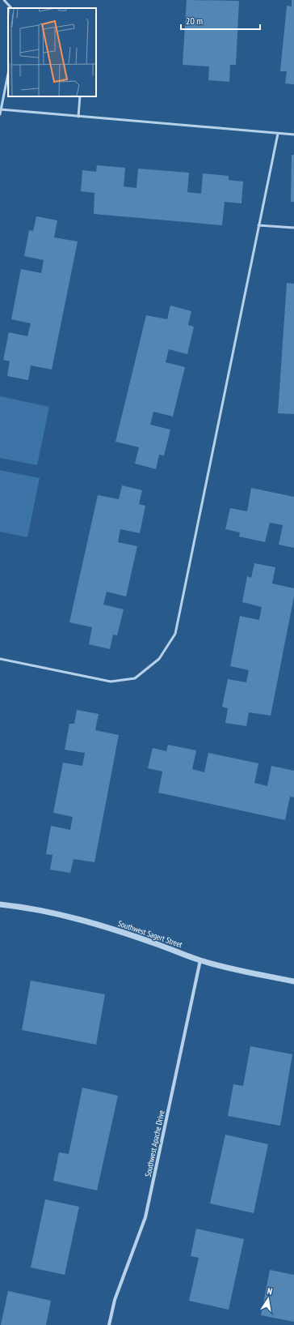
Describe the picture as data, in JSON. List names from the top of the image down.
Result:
{
  "streets": {
    "street": ["Southwest Sagert Street", "Southwest Apache Drive"]
  },
  "crossings": [
    ["Southwest Sagert Street", "Southwest Apache Drive"]
  ],
  "scale_bar": "20 m",
  "north": "top"
}
